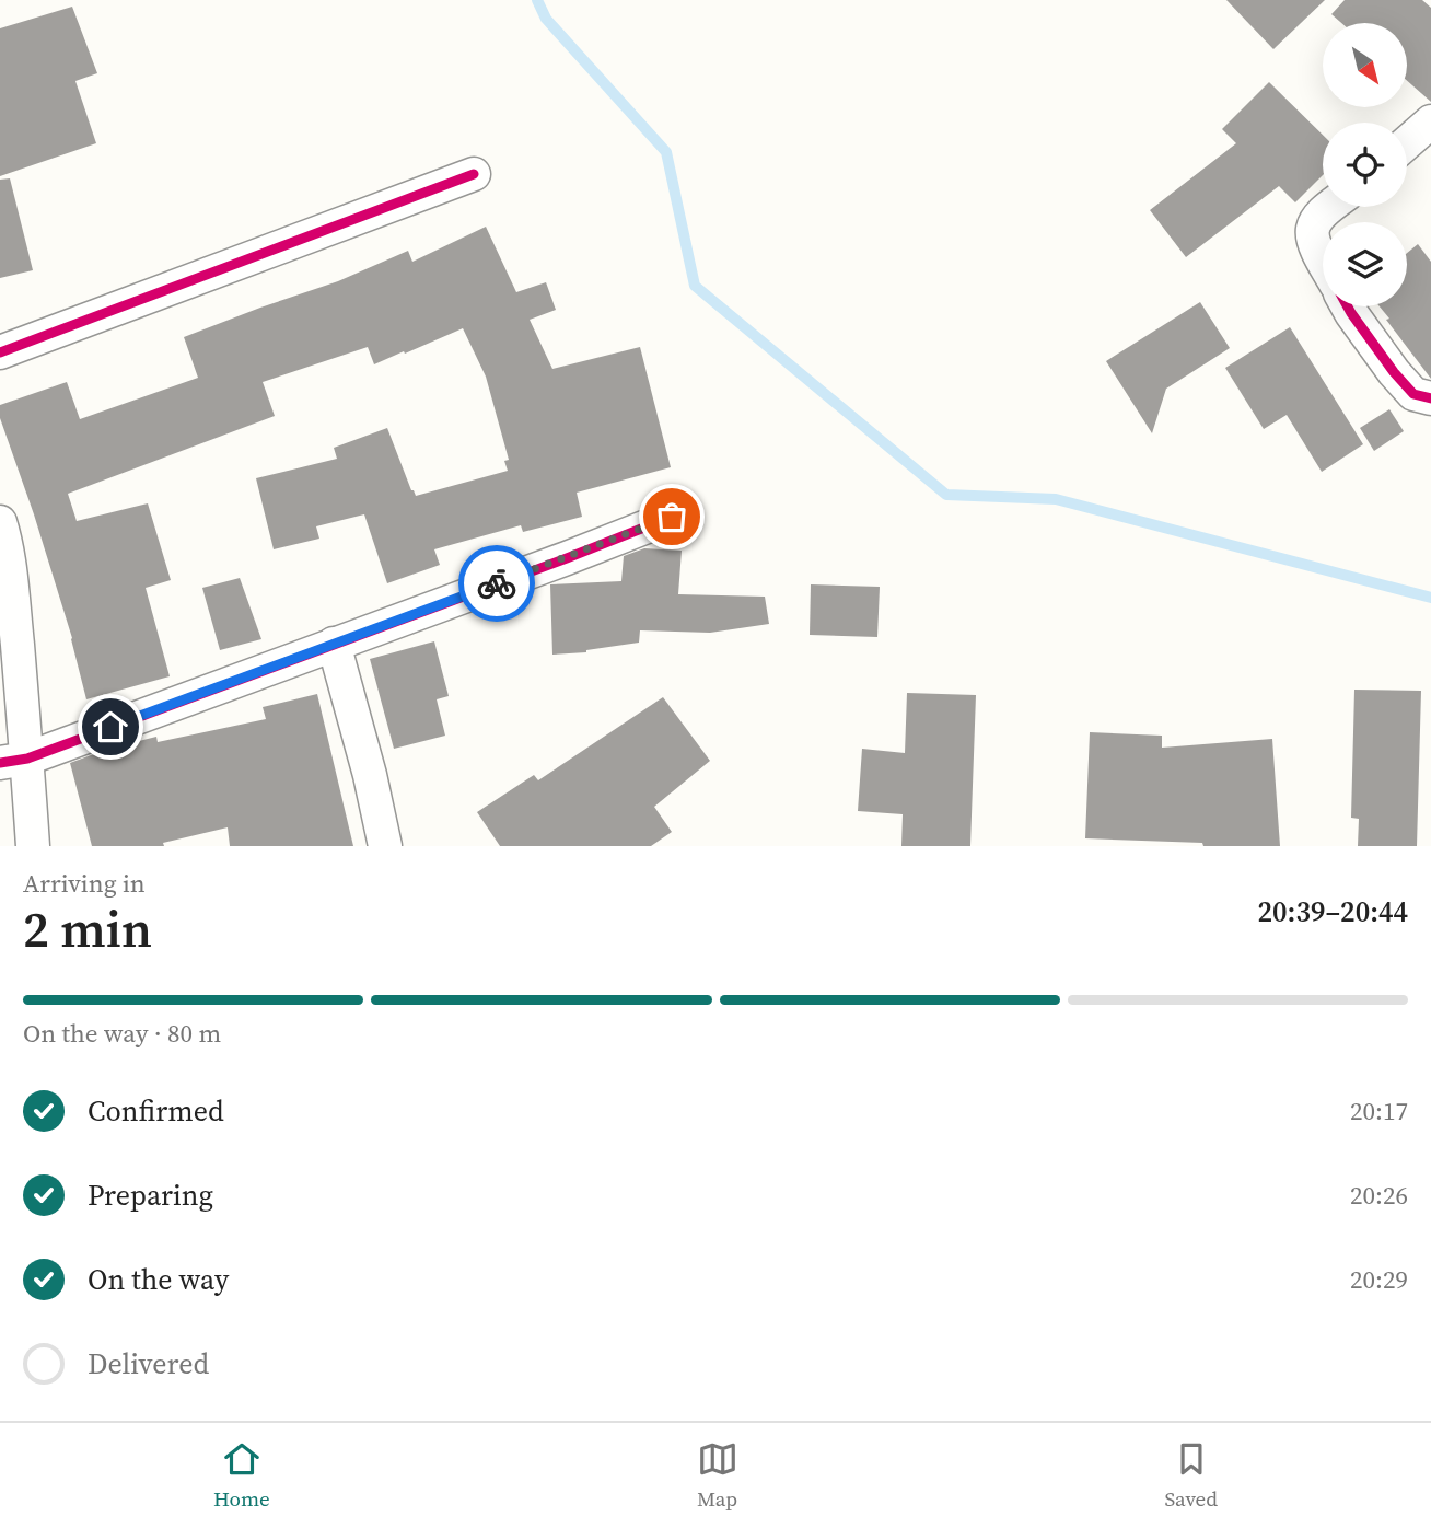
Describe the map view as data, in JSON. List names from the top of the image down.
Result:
{
  "north": "bottom right",
  "page": {
    "heading": ["2 min", "Arriving in", "20:39–20:44"],
    "bar": "On the way · 80 m",
    "list": [
      ["Confirmed", "20:17"],
      ["Preparing", "20:26"],
      ["On the way", "20:29"],
      "Delivered"
    ],
    "tabs": ["Home", "Map", "Saved"]
  }
}
